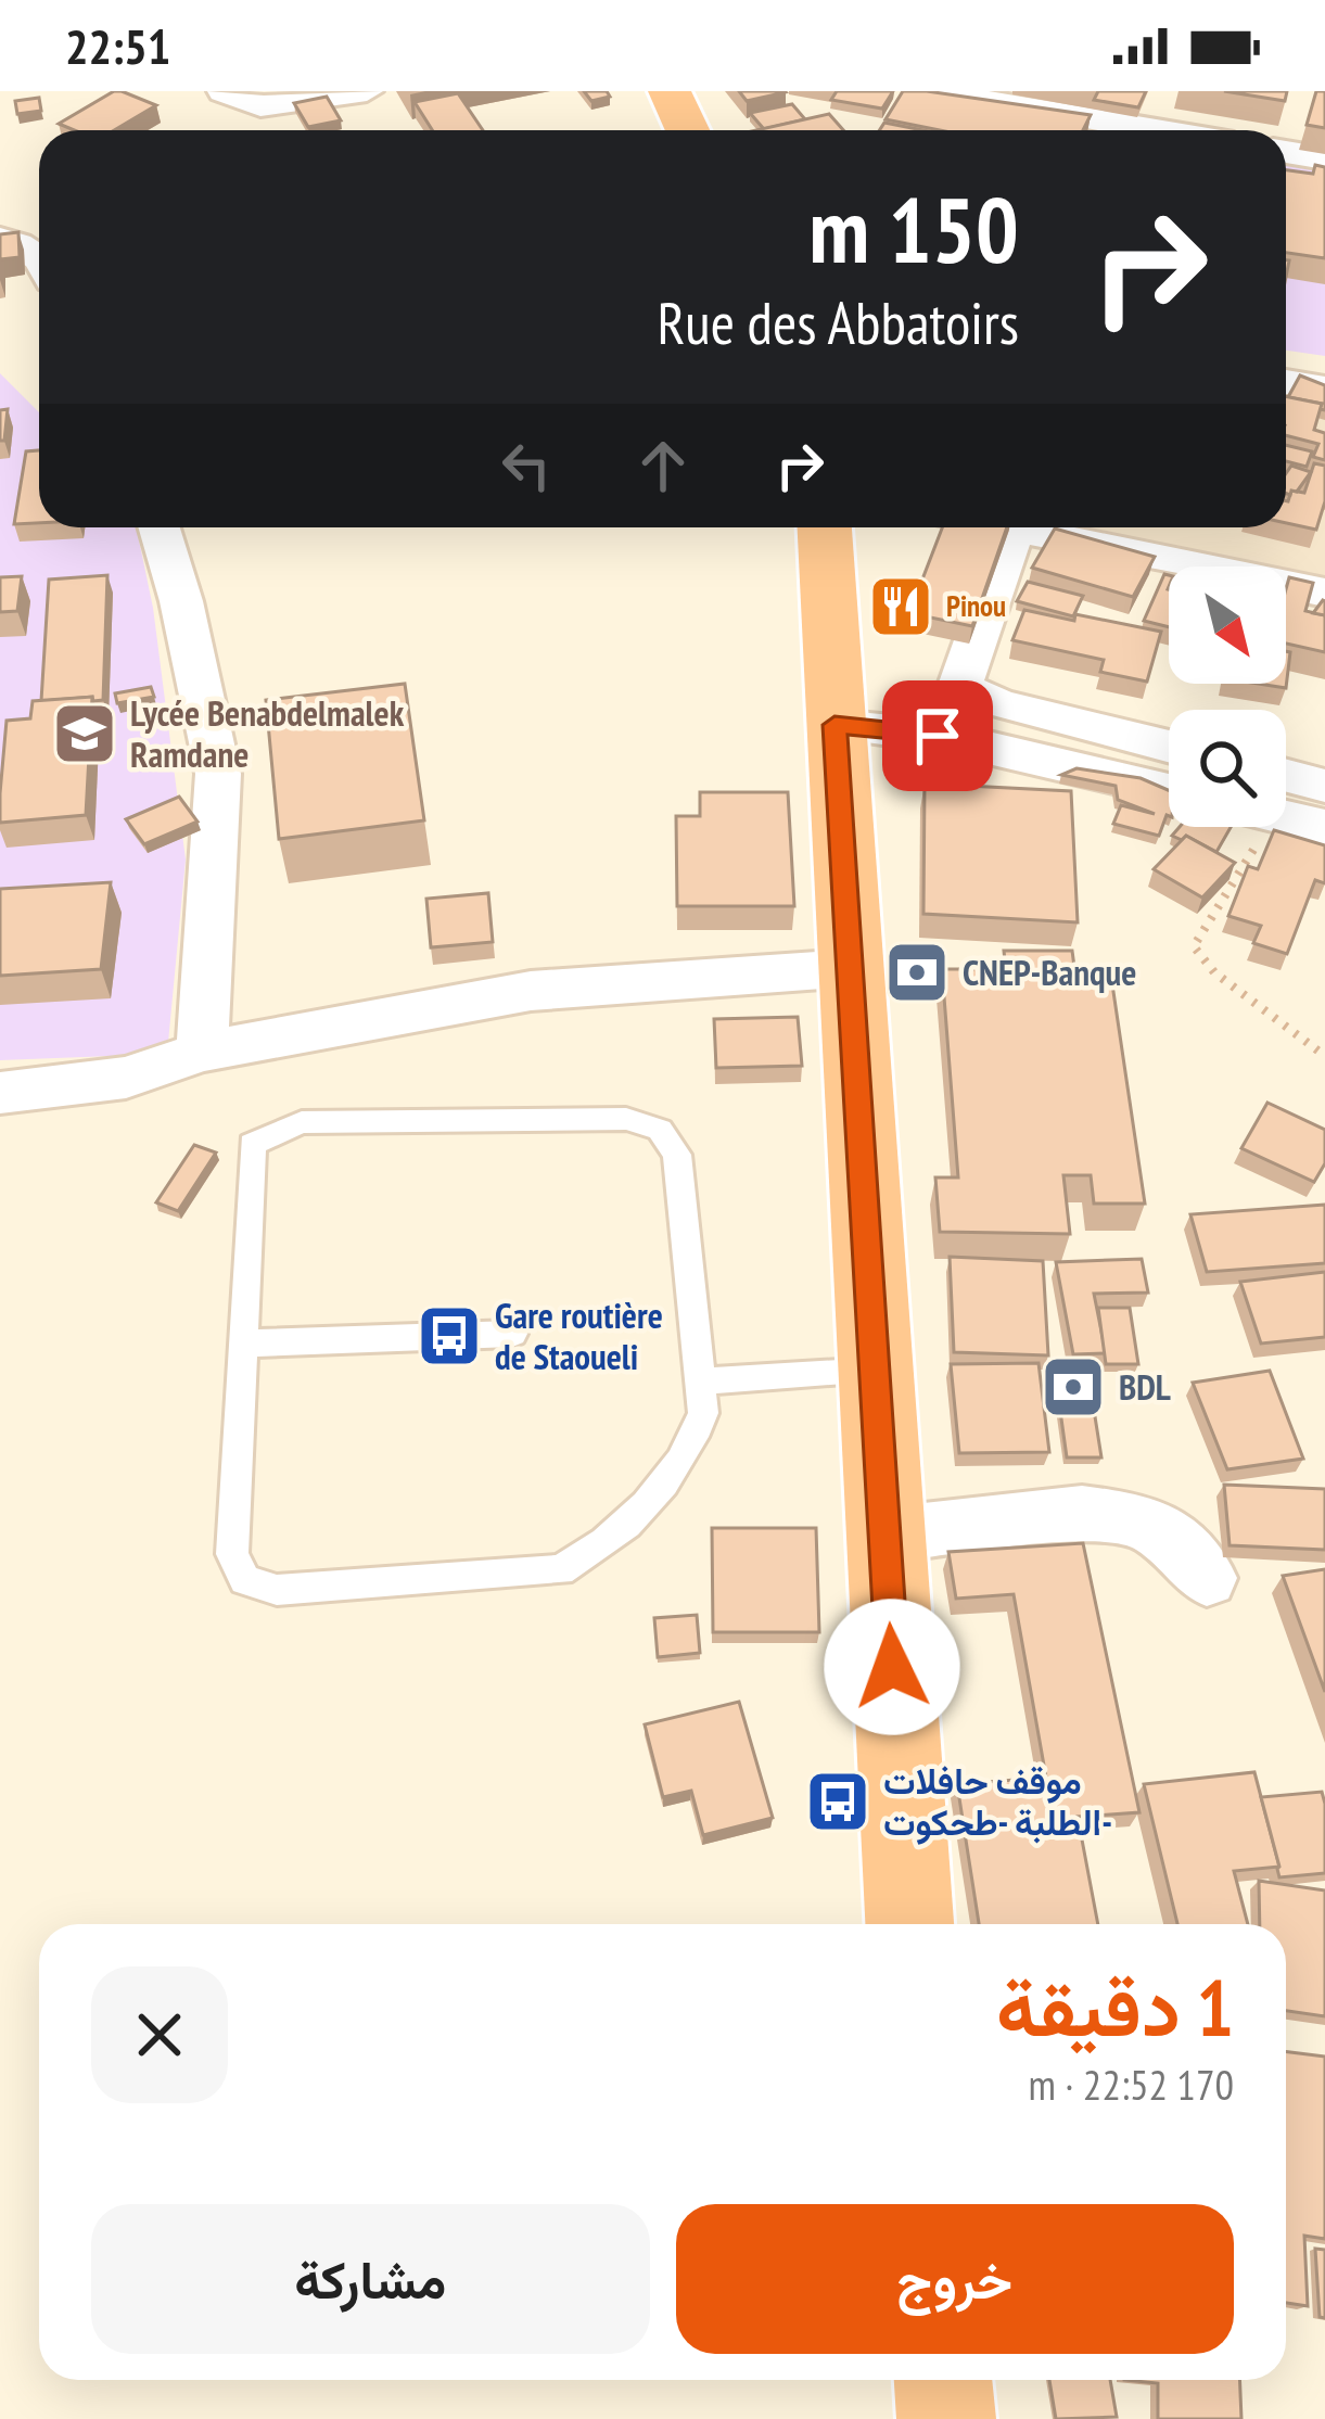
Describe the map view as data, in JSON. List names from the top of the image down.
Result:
{
  "places": {
    "restaurant": ["Pinou"],
    "school or university": ["Lycée Benabdelmalek Ramdane"],
    "bank": ["CNEP-Banque", "BDL"],
    "bus stop": ["Gare routière de Staoueli", "موقف حافلات الطلبة -طحكوت-"]
  },
  "north": "bottom right",
  "page": {
    "status": "22:51",
    "turn": ["150 m", "Rue des Abbatoirs"],
    "heading": ["1 دقيقة", "170 m · 22:52"],
    "buttons": ["خروج", "مشاركة"]
  }
}
